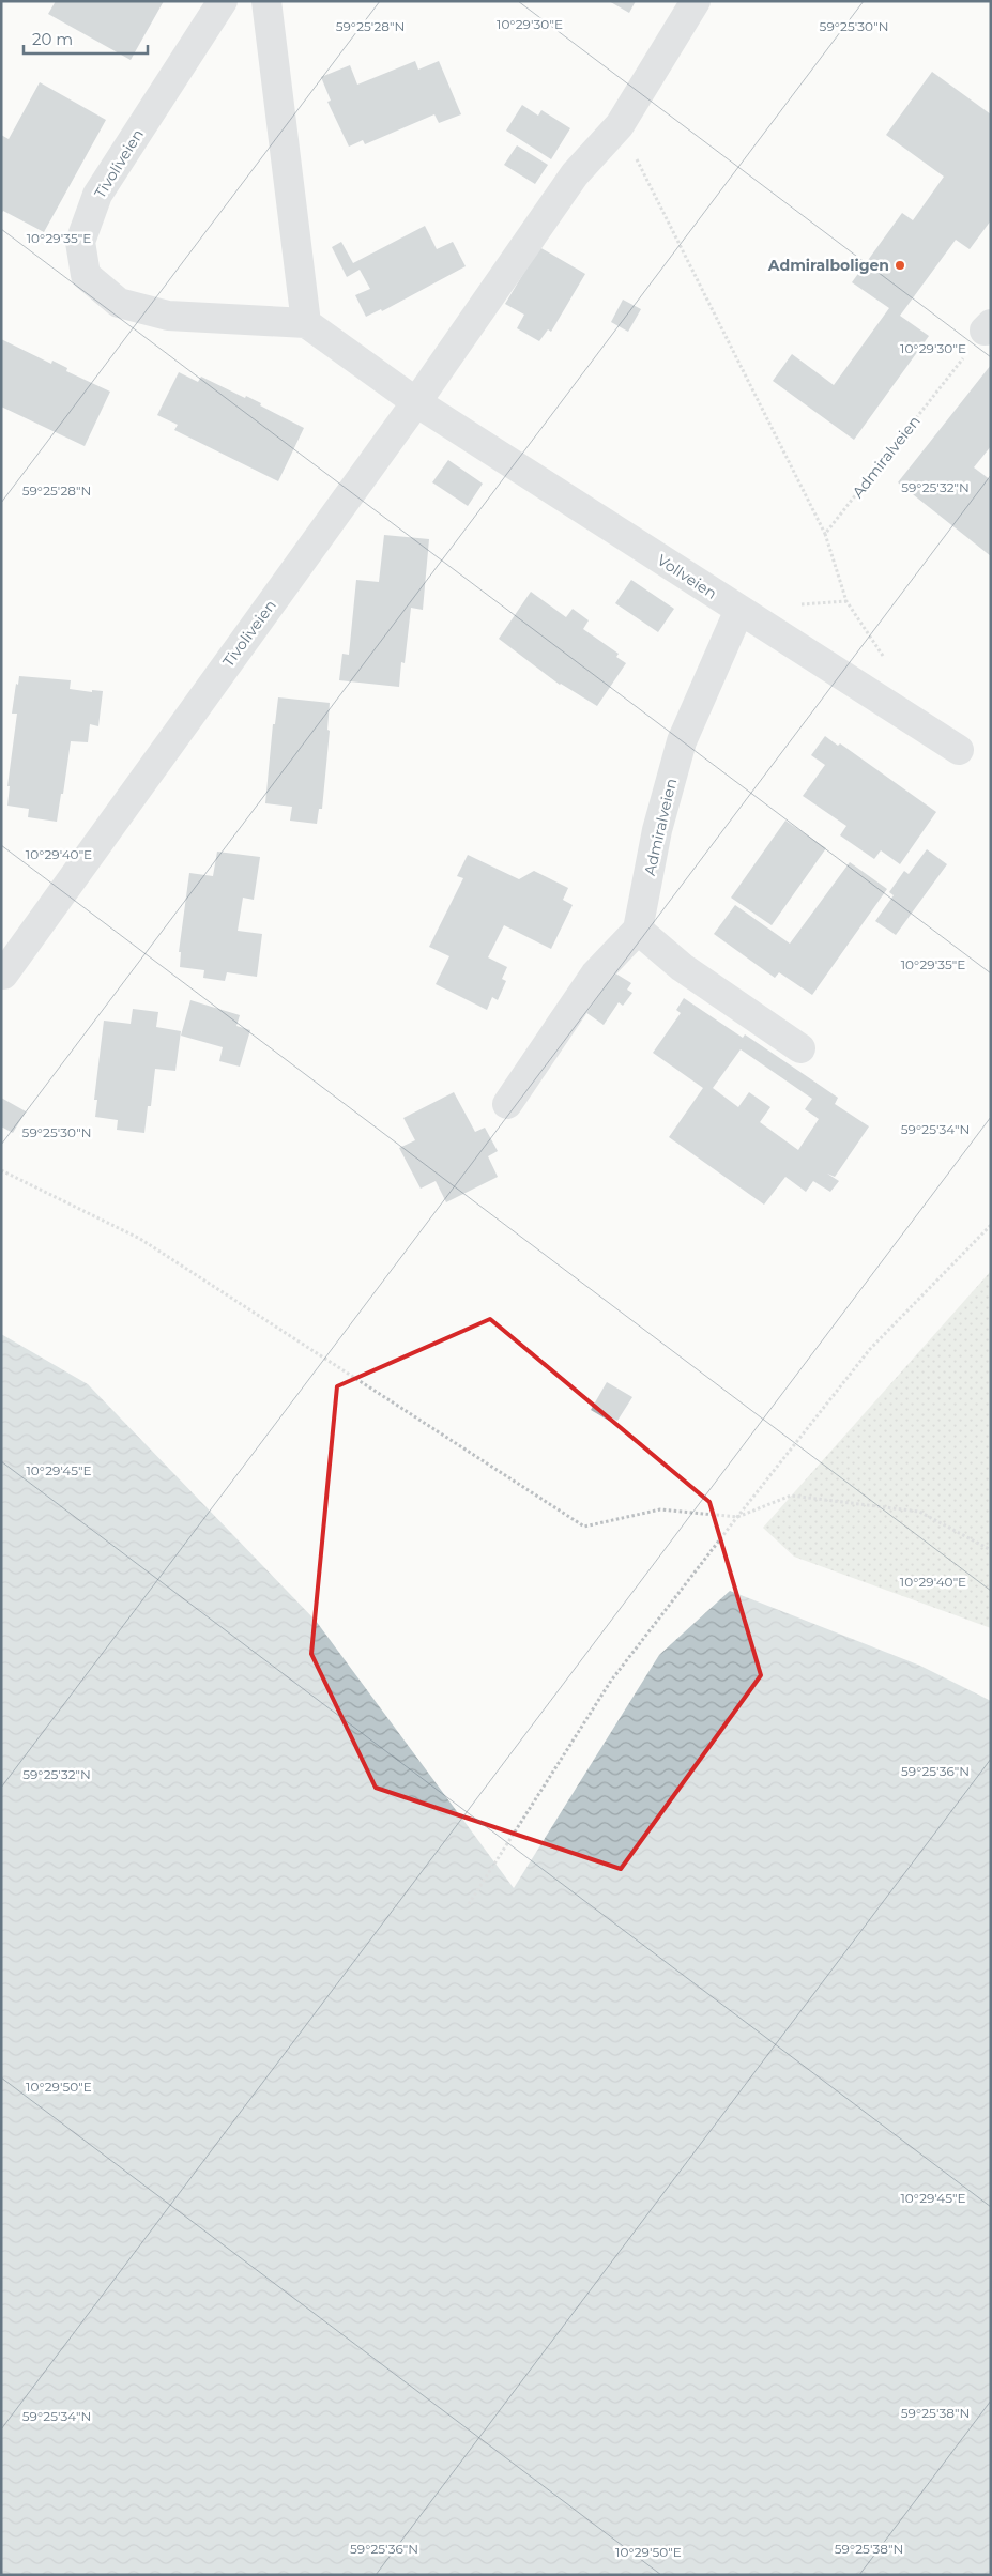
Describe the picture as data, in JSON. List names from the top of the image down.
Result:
{
  "streets": {
    "street": ["Tivoliveien", "Admiralveien", "Vollveien"]
  },
  "crossings": [
    ["Tivoliveien", "Vollveien"],
    ["Admiralveien", "Vollveien"]
  ],
  "places": ["Admiralboligen"],
  "scale_bar": "20 m",
  "coordinates": [
    "10°29'30\"E",
    "59°25'28\"N",
    "59°25'30\"N",
    "10°29'35\"E",
    "59°25'32\"N",
    "10°29'40\"E",
    "59°25'34\"N",
    "10°29'45\"E",
    "59°25'36\"N",
    "10°29'50\"E",
    "59°25'38\"N"
  ]
}
